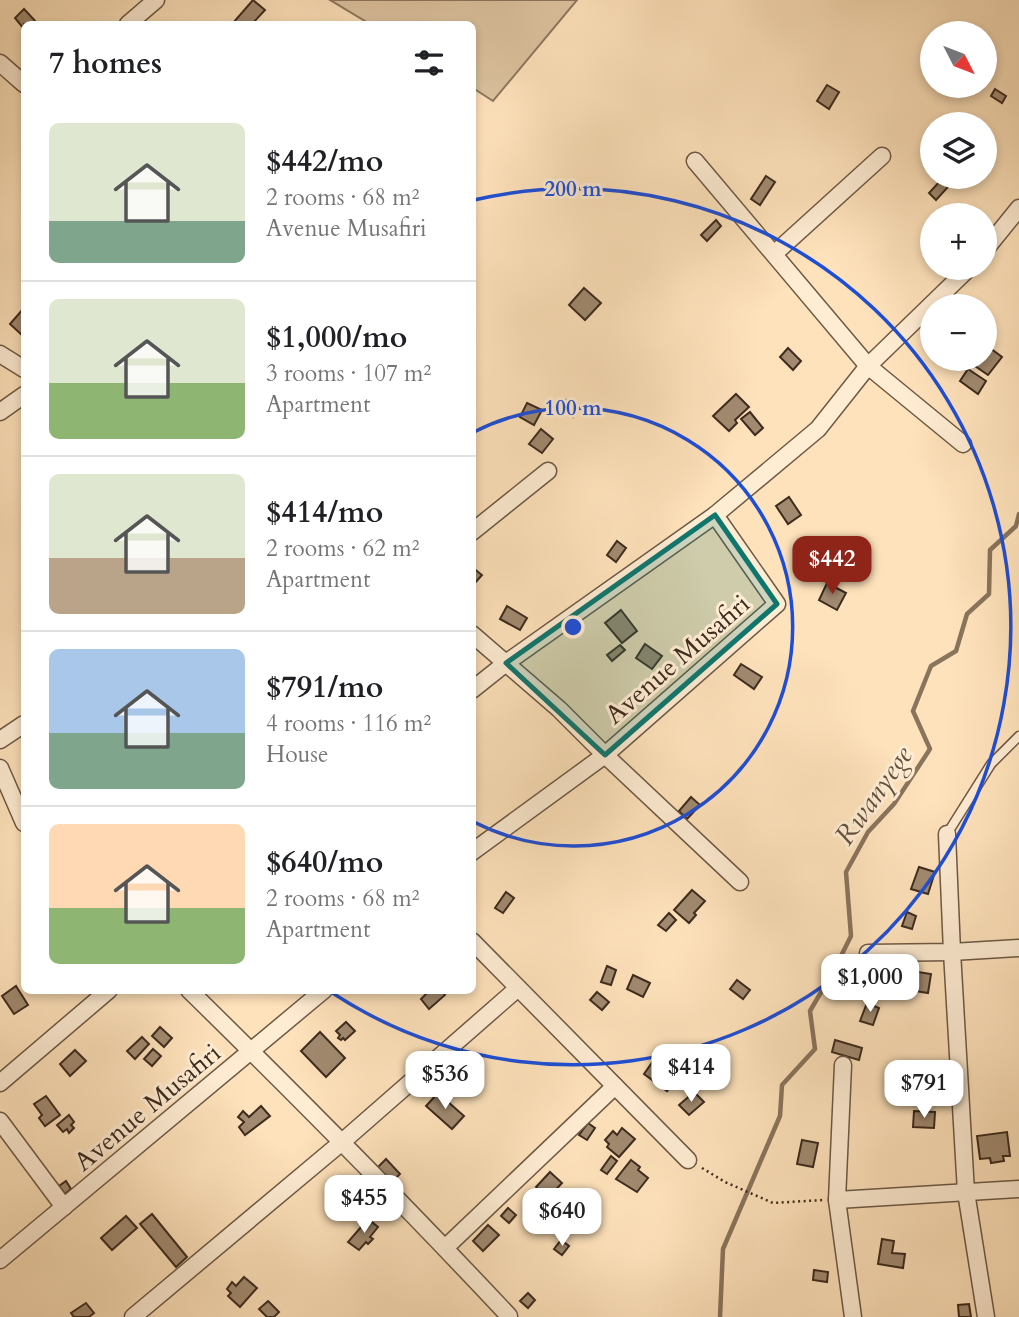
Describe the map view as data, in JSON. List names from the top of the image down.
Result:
{
  "streets": {
    "street": ["Avenue Musafiri"]
  },
  "water": ["Rwanyege"],
  "north": "bottom right",
  "page": {
    "map_buttons": ["+", "−"],
    "heading": "7 homes",
    "list": [
      {
        "name": "$442/mo",
        "note": "2 rooms · 68 m² · Avenue Musafiri"
      },
      {
        "name": "$1,000/mo",
        "note": "3 rooms · 107 m² · Apartment"
      },
      {
        "name": "$414/mo",
        "note": "2 rooms · 62 m² · Apartment"
      },
      {
        "name": "$791/mo",
        "note": "4 rooms · 116 m² · House"
      },
      {
        "name": "$640/mo",
        "note": "2 rooms · 68 m² · Apartment"
      }
    ],
    "price": [
      "$442",
      "$1,000",
      "$414",
      "$536",
      "$791",
      "$455",
      "$640"
    ]
  },
  "rings": ["200 m", "100 m"]
}
